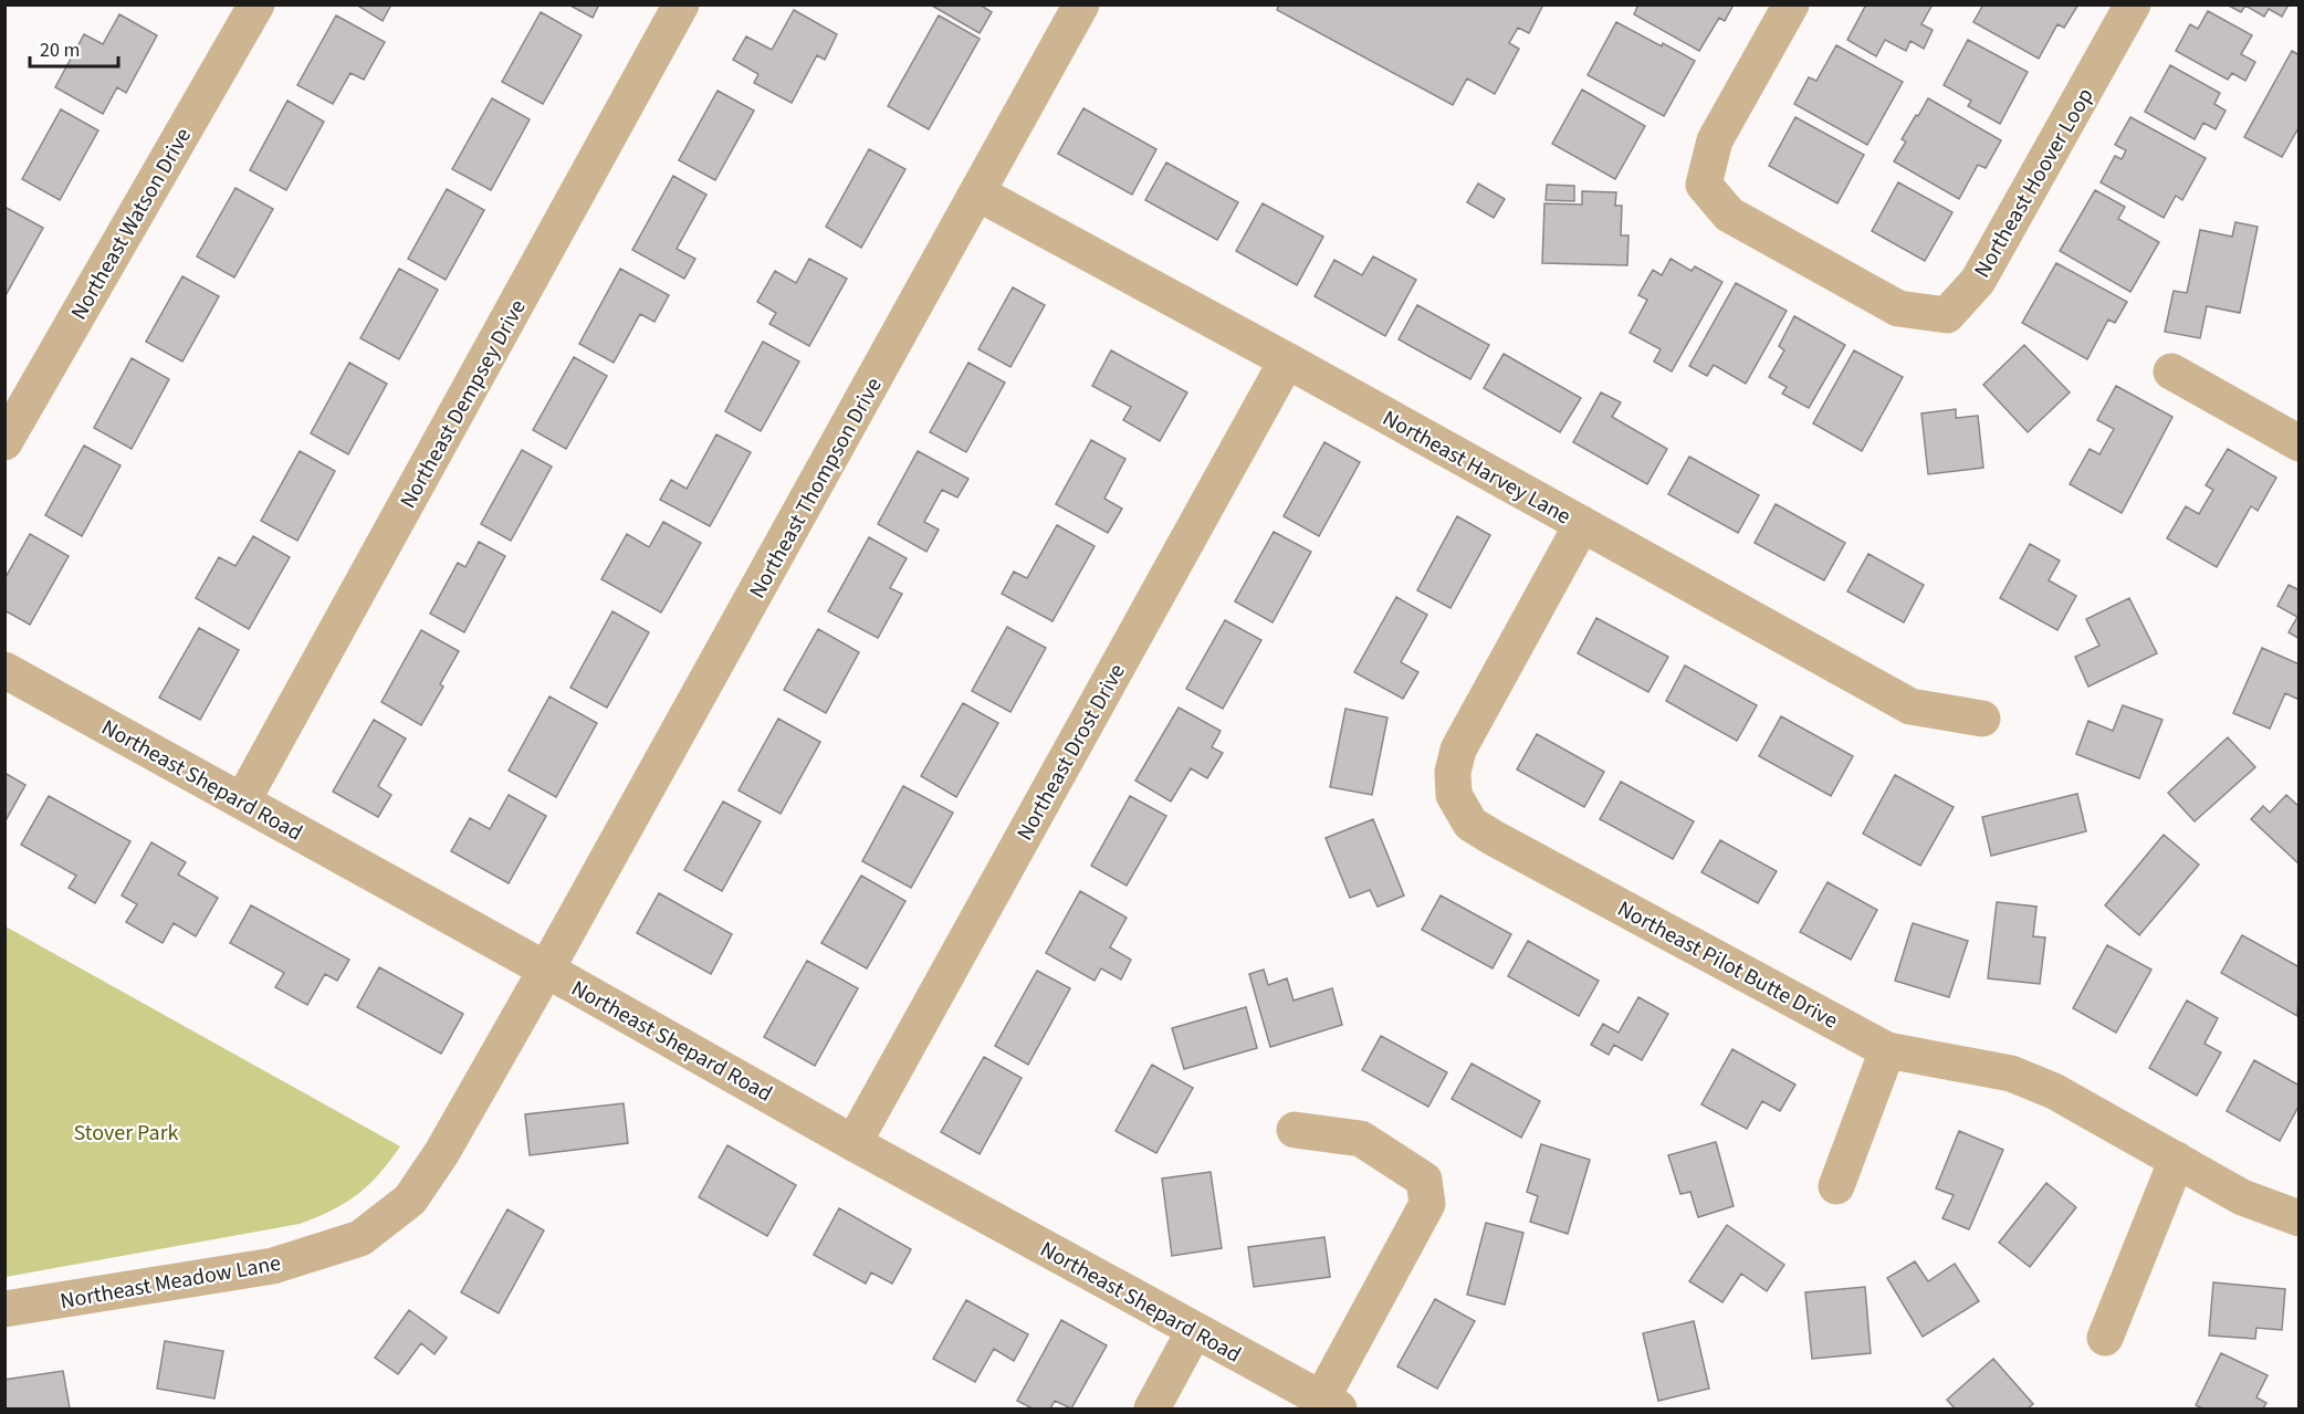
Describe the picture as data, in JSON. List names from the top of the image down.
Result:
{
  "streets": {
    "street": [
      "Northeast Hoover Loop",
      "Northeast Watson Drive",
      "Northeast Dempsey Drive",
      "Northeast Harvey Lane",
      "Northeast Thompson Drive",
      "Northeast Drost Drive",
      "Northeast Shepard Road",
      "Northeast Pilot Butte Drive",
      "Northeast Meadow Lane"
    ]
  },
  "crossings": [
    ["Northeast Dempsey Drive", "Northeast Shepard Road"],
    ["Northeast Harvey Lane", "Northeast Thompson Drive"],
    ["Northeast Harvey Lane", "Northeast Drost Drive"],
    ["Northeast Harvey Lane", "Northeast Pilot Butte Drive"],
    ["Northeast Thompson Drive", "Northeast Shepard Road"],
    ["Northeast Thompson Drive", "Northeast Meadow Lane"],
    ["Northeast Drost Drive", "Northeast Shepard Road"],
    ["Northeast Shepard Road", "Northeast Meadow Lane"]
  ],
  "parks": ["Stover Park"],
  "scale_bar": "20 m"
}
